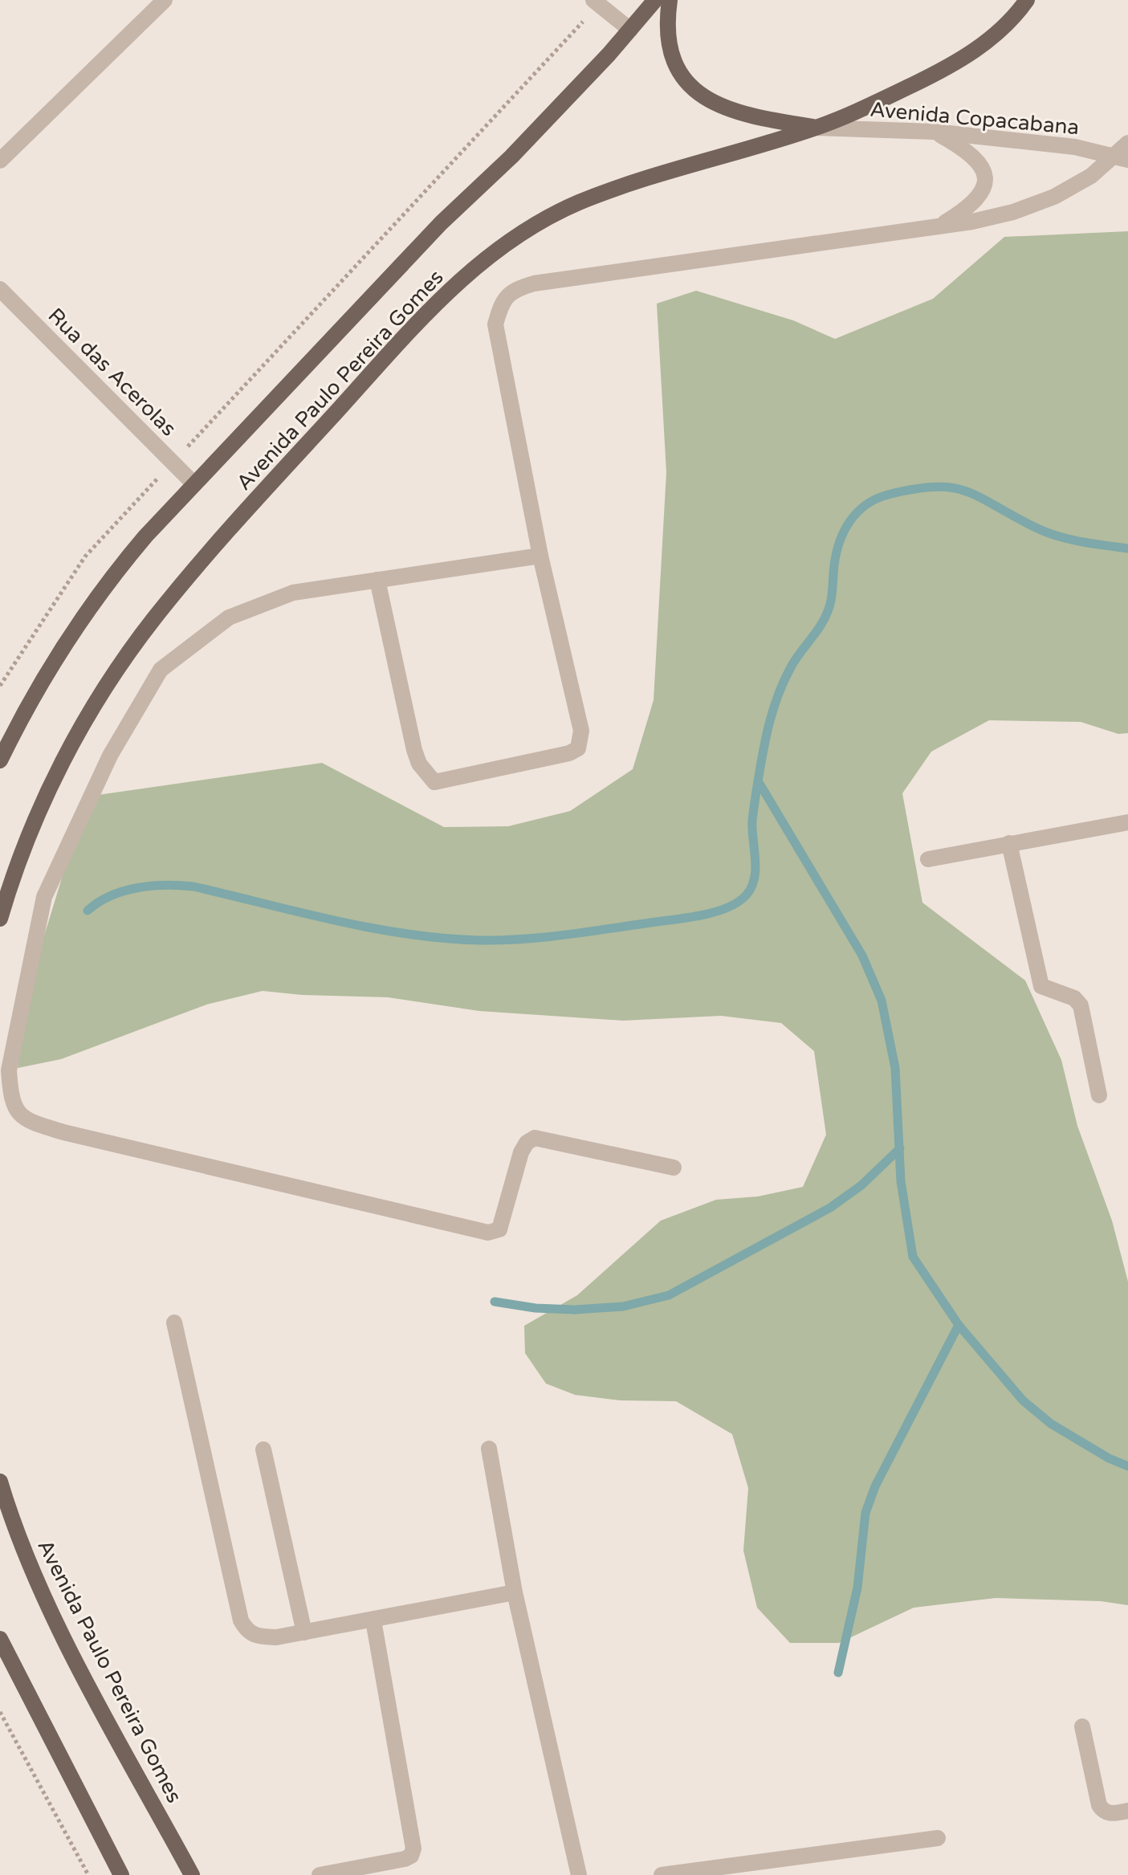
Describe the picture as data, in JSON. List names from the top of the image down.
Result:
{
  "streets": {
    "main road": ["Avenida Paulo Pereira Gomes"],
    "street": ["Avenida Copacabana", "Rua das Acerolas"]
  },
  "crossings": [
    ["Avenida Copacabana", "Avenida Paulo Pereira Gomes"],
    ["Rua das Acerolas", "Avenida Paulo Pereira Gomes"]
  ]
}
